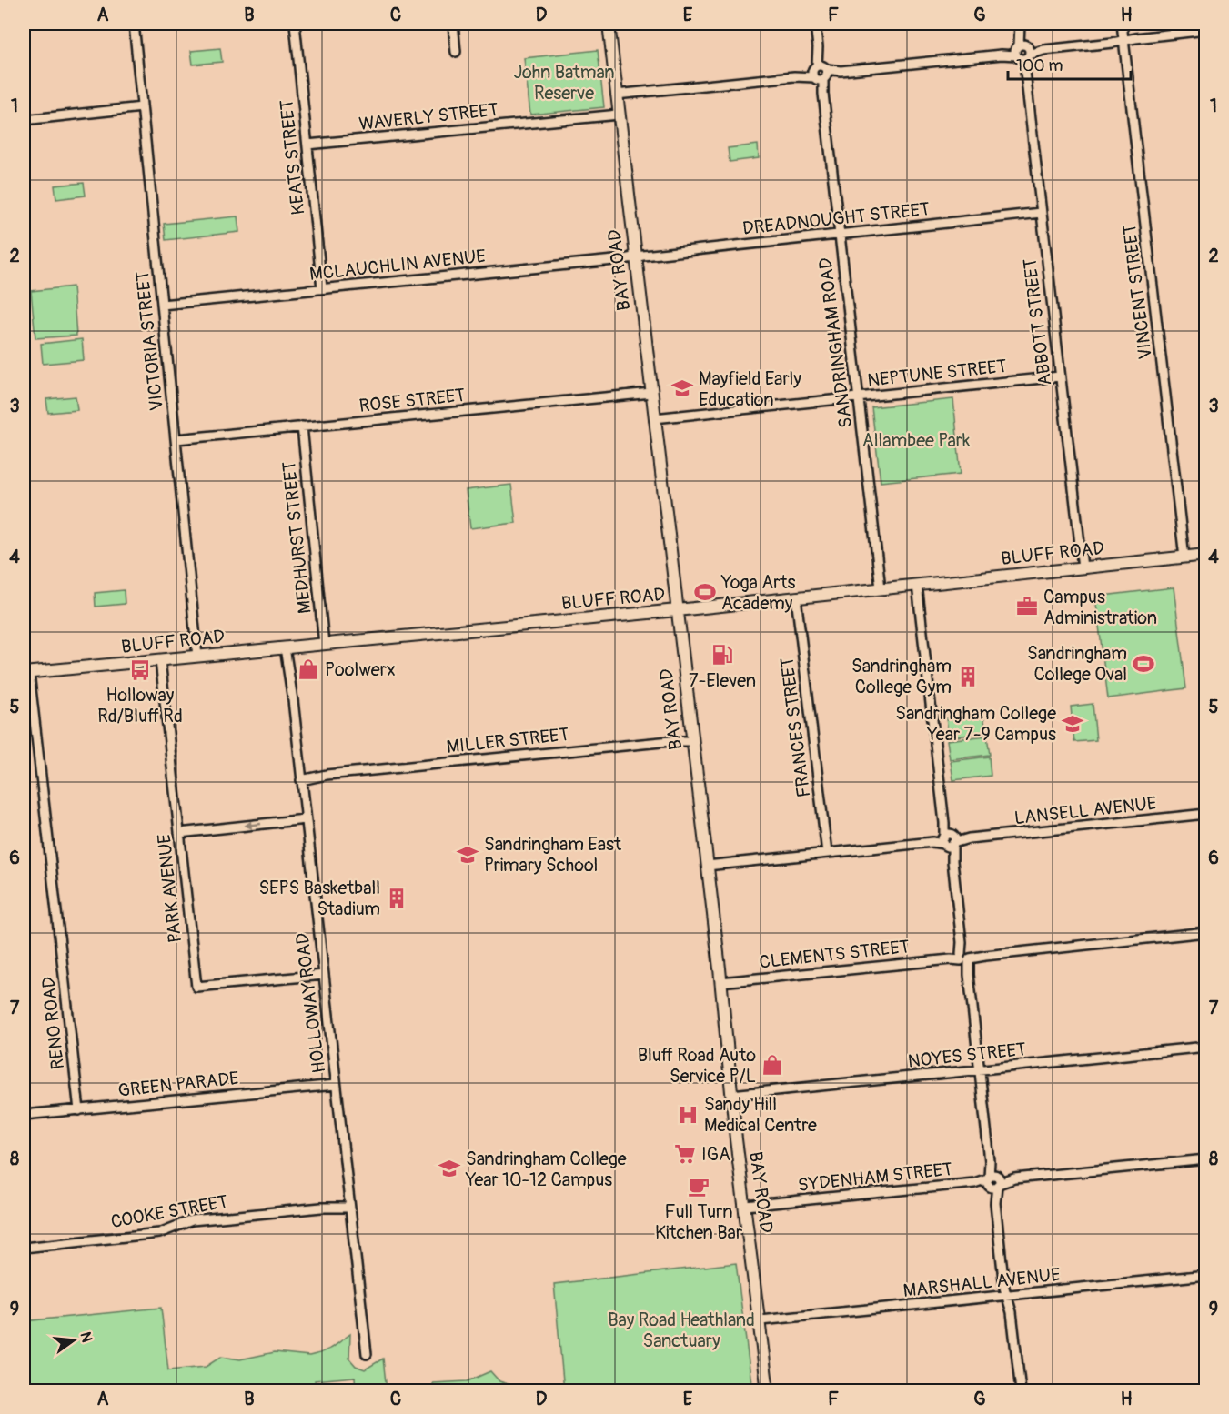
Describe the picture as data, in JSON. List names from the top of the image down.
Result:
{
  "streets": {
    "main road": ["BAY ROAD", "BLUFF ROAD"],
    "street": [
      "WAVERLY STREET",
      "KEATS STREET",
      "DREADNOUGHT STREET",
      "MCLAUCHLIN AVENUE",
      "VINCENT STREET",
      "ABBOTT STREET",
      "VICTORIA STREET",
      "SANDRINGHAM ROAD",
      "NEPTUNE STREET",
      "ROSE STREET",
      "MEDHURST STREET",
      "FRANCES STREET",
      "MILLER STREET",
      "LANSELL AVENUE",
      "PARK AVENUE",
      "CLEMENTS STREET",
      "HOLLOWAY ROAD",
      "RENO ROAD",
      "NOYES STREET",
      "GREEN PARADE",
      "SYDENHAM STREET",
      "COOKE STREET",
      "MARSHALL AVENUE"
    ]
  },
  "crossings": [
    ["WAVERLY STREET", "KEATS STREET"],
    ["WAVERLY STREET", "BAY ROAD"],
    ["KEATS STREET", "MCLAUCHLIN AVENUE"],
    ["DREADNOUGHT STREET", "MCLAUCHLIN AVENUE"],
    ["DREADNOUGHT STREET", "BAY ROAD"],
    ["DREADNOUGHT STREET", "ABBOTT STREET"],
    ["DREADNOUGHT STREET", "SANDRINGHAM ROAD"],
    ["MCLAUCHLIN AVENUE", "BAY ROAD"],
    ["MCLAUCHLIN AVENUE", "VICTORIA STREET"],
    ["BAY ROAD", "NEPTUNE STREET"],
    ["BAY ROAD", "ROSE STREET"],
    ["BAY ROAD", "BLUFF ROAD"],
    ["BAY ROAD", "MILLER STREET"],
    ["BAY ROAD", "LANSELL AVENUE"],
    ["BAY ROAD", "CLEMENTS STREET"],
    ["BAY ROAD", "NOYES STREET"],
    ["BAY ROAD", "SYDENHAM STREET"],
    ["BAY ROAD", "MARSHALL AVENUE"],
    ["VINCENT STREET", "BLUFF ROAD"],
    ["ABBOTT STREET", "NEPTUNE STREET"],
    ["ABBOTT STREET", "BLUFF ROAD"],
    ["VICTORIA STREET", "ROSE STREET"],
    ["VICTORIA STREET", "BLUFF ROAD"],
    ["SANDRINGHAM ROAD", "NEPTUNE STREET"],
    ["SANDRINGHAM ROAD", "BLUFF ROAD"],
    ["ROSE STREET", "MEDHURST STREET"],
    ["MEDHURST STREET", "BLUFF ROAD"],
    ["BLUFF ROAD", "FRANCES STREET"],
    ["BLUFF ROAD", "PARK AVENUE"],
    ["BLUFF ROAD", "HOLLOWAY ROAD"],
    ["BLUFF ROAD", "RENO ROAD"],
    ["FRANCES STREET", "LANSELL AVENUE"],
    ["MILLER STREET", "HOLLOWAY ROAD"],
    ["PARK AVENUE", "HOLLOWAY ROAD"],
    ["HOLLOWAY ROAD", "GREEN PARADE"],
    ["HOLLOWAY ROAD", "COOKE STREET"],
    ["RENO ROAD", "GREEN PARADE"]
  ],
  "parks": ["John Batman Reserve", "Allambee Park", "Bay Road Heathland Sanctuary"],
  "places": {
    "school or university": [
      "Mayfield Early Education",
      "Sandringham College Year 7-9 Campus",
      "Sandringham East Primary School",
      "Sandringham College Year 10-12 Campus"
    ],
    "sports": ["Yoga Arts Academy", "Sandringham College Oval"],
    "office": ["Campus Administration"],
    "fuel station": ["7-Eleven"],
    "shop": ["Poolwerx", "Bluff Road Auto Service P/L"],
    "bus stop": ["Holloway Rd/Bluff Rd"],
    "building": ["Sandringham College Gym", "SEPS Basketball Stadium"],
    "hospital": ["Sandy Hill Medical Centre"],
    "supermarket": ["IGA"],
    "cafe": ["Full Turn Kitchen Bar"]
  },
  "scale_bar": "100 m",
  "north": "right",
  "grid": {
    "columns": [
      "A",
      "B",
      "C",
      "D",
      "E",
      "F",
      "G",
      "H"
    ],
    "rows": [
      "1",
      "2",
      "3",
      "4",
      "5",
      "6",
      "7",
      "8",
      "9"
    ]
  }
}
